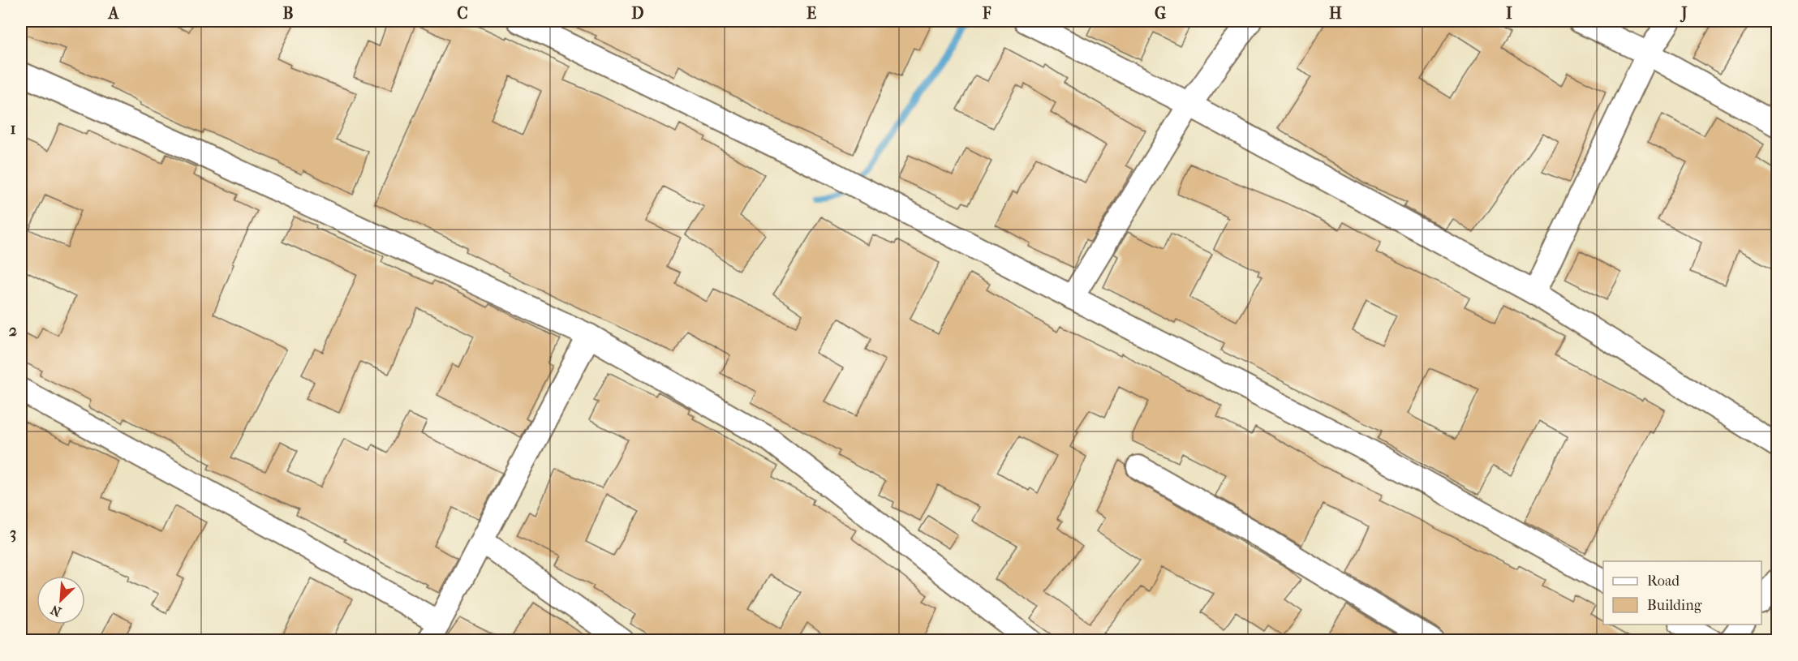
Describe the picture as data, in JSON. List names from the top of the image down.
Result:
{
  "legend": ["Road", "Building"],
  "north": "bottom left",
  "grid": {
    "columns": [
      "A",
      "B",
      "C",
      "D",
      "E",
      "F",
      "G",
      "H",
      "I",
      "J"
    ],
    "rows": ["1", "2", "3"]
  }
}
